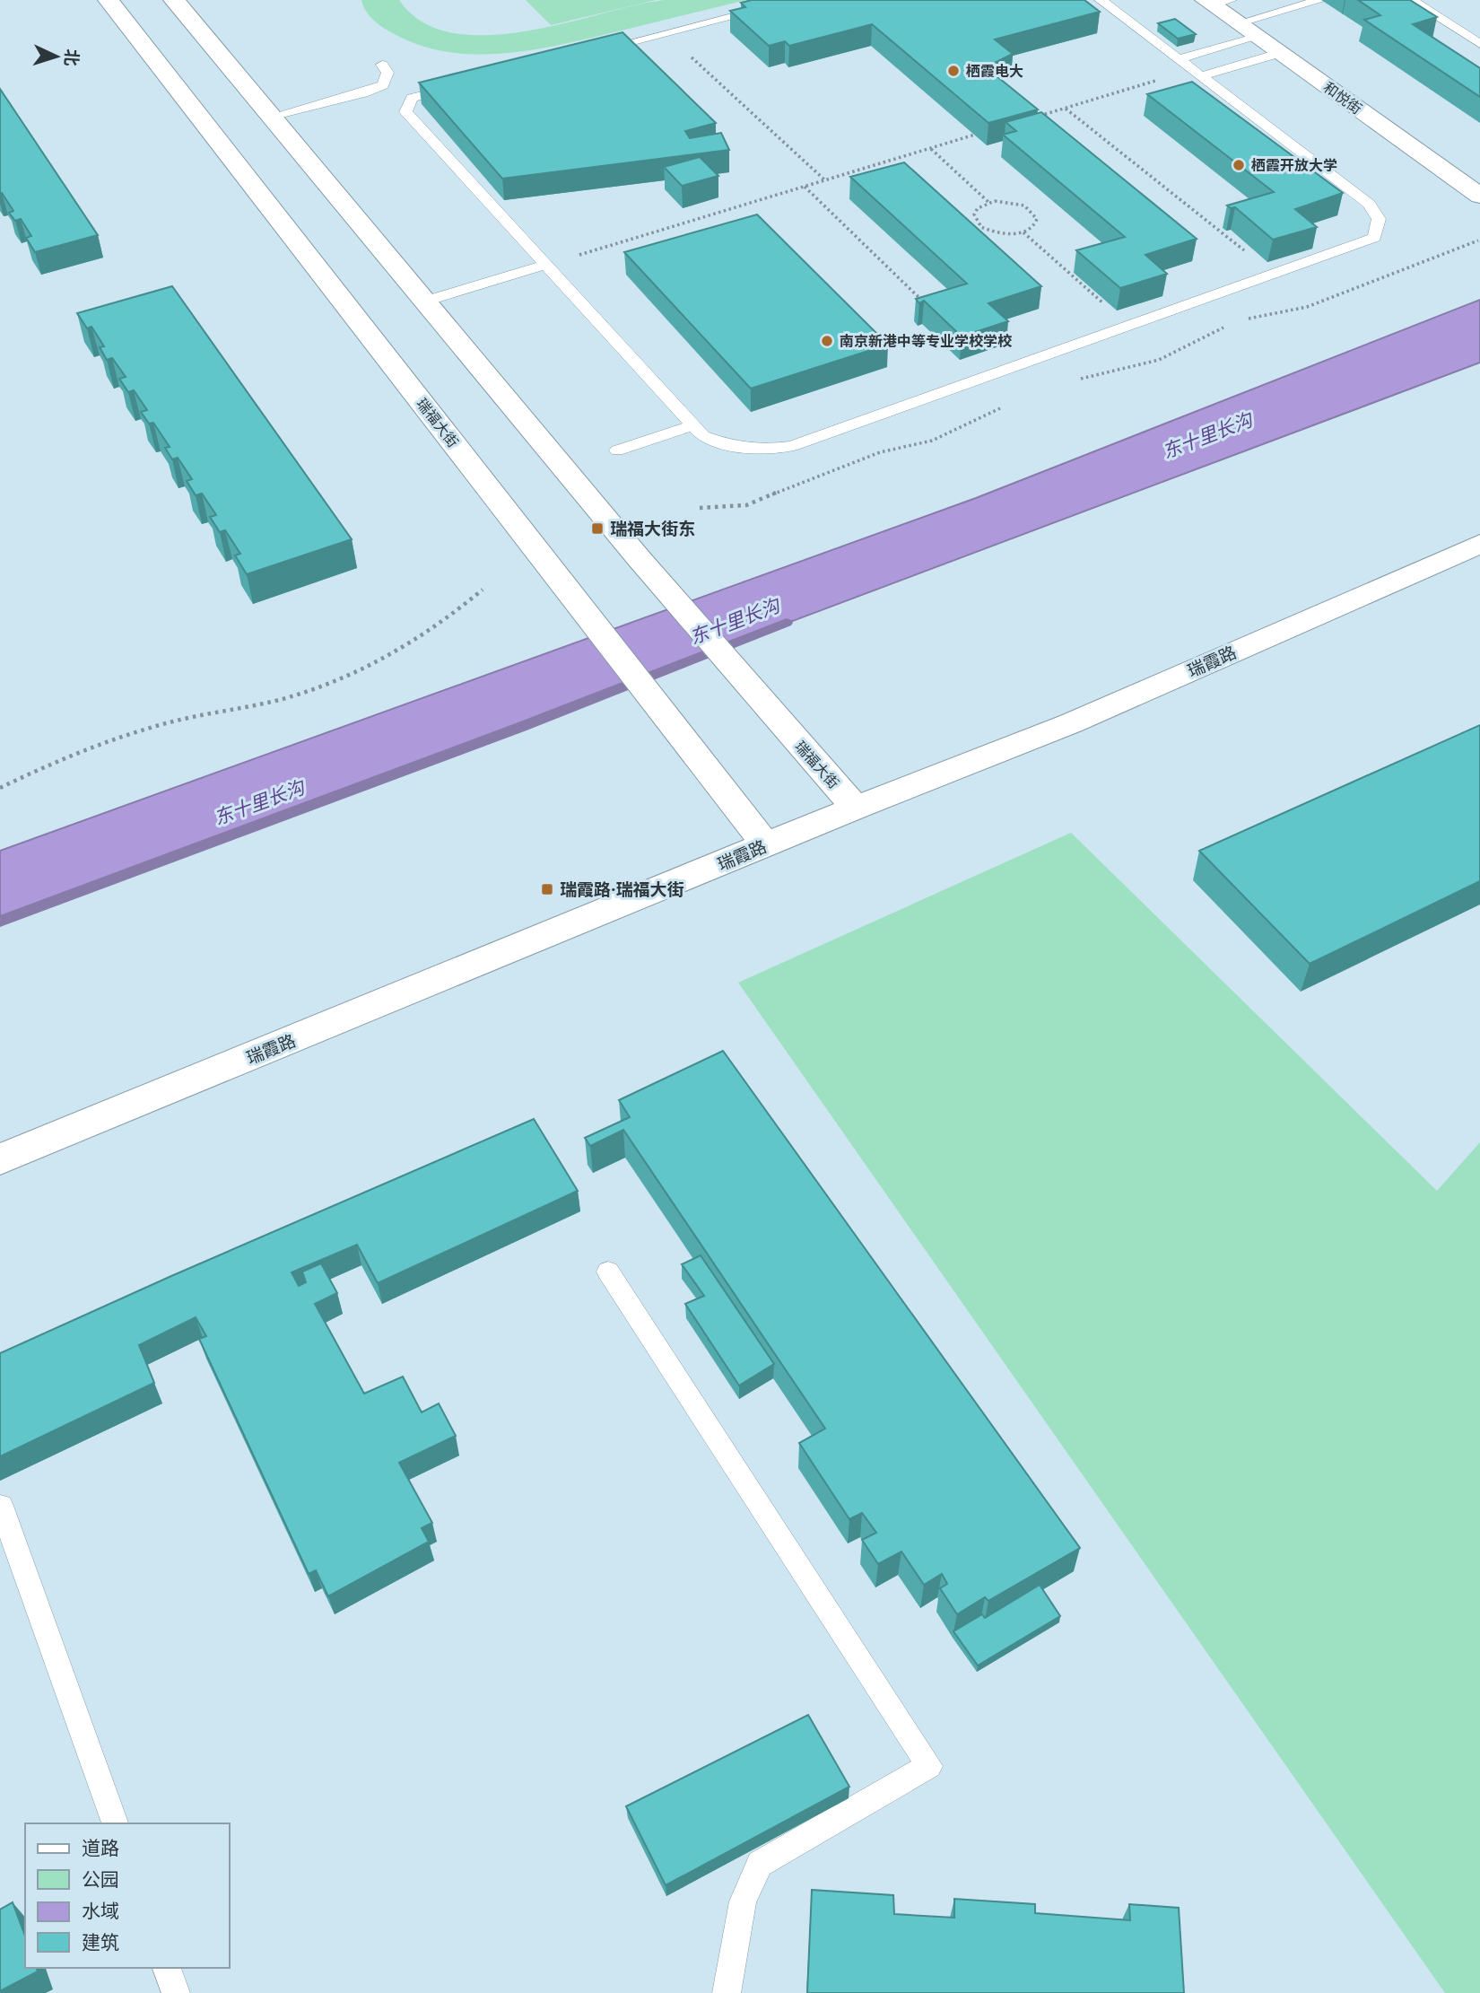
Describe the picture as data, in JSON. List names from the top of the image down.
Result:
{
  "streets": {
    "street": ["和悦街", "瑞福大街", "瑞霞路"]
  },
  "crossings": [
    ["瑞福大街", "瑞霞路"]
  ],
  "water": ["东十里长沟"],
  "places": {
    "other": ["栖霞电大", "栖霞开放大学", "南京新港中等专业学校学校"],
    "transit": ["瑞福大街东", "瑞霞路·瑞福大街"]
  },
  "legend": [
    "道路",
    "公园",
    "水域",
    "建筑"
  ],
  "north": "right"
}
